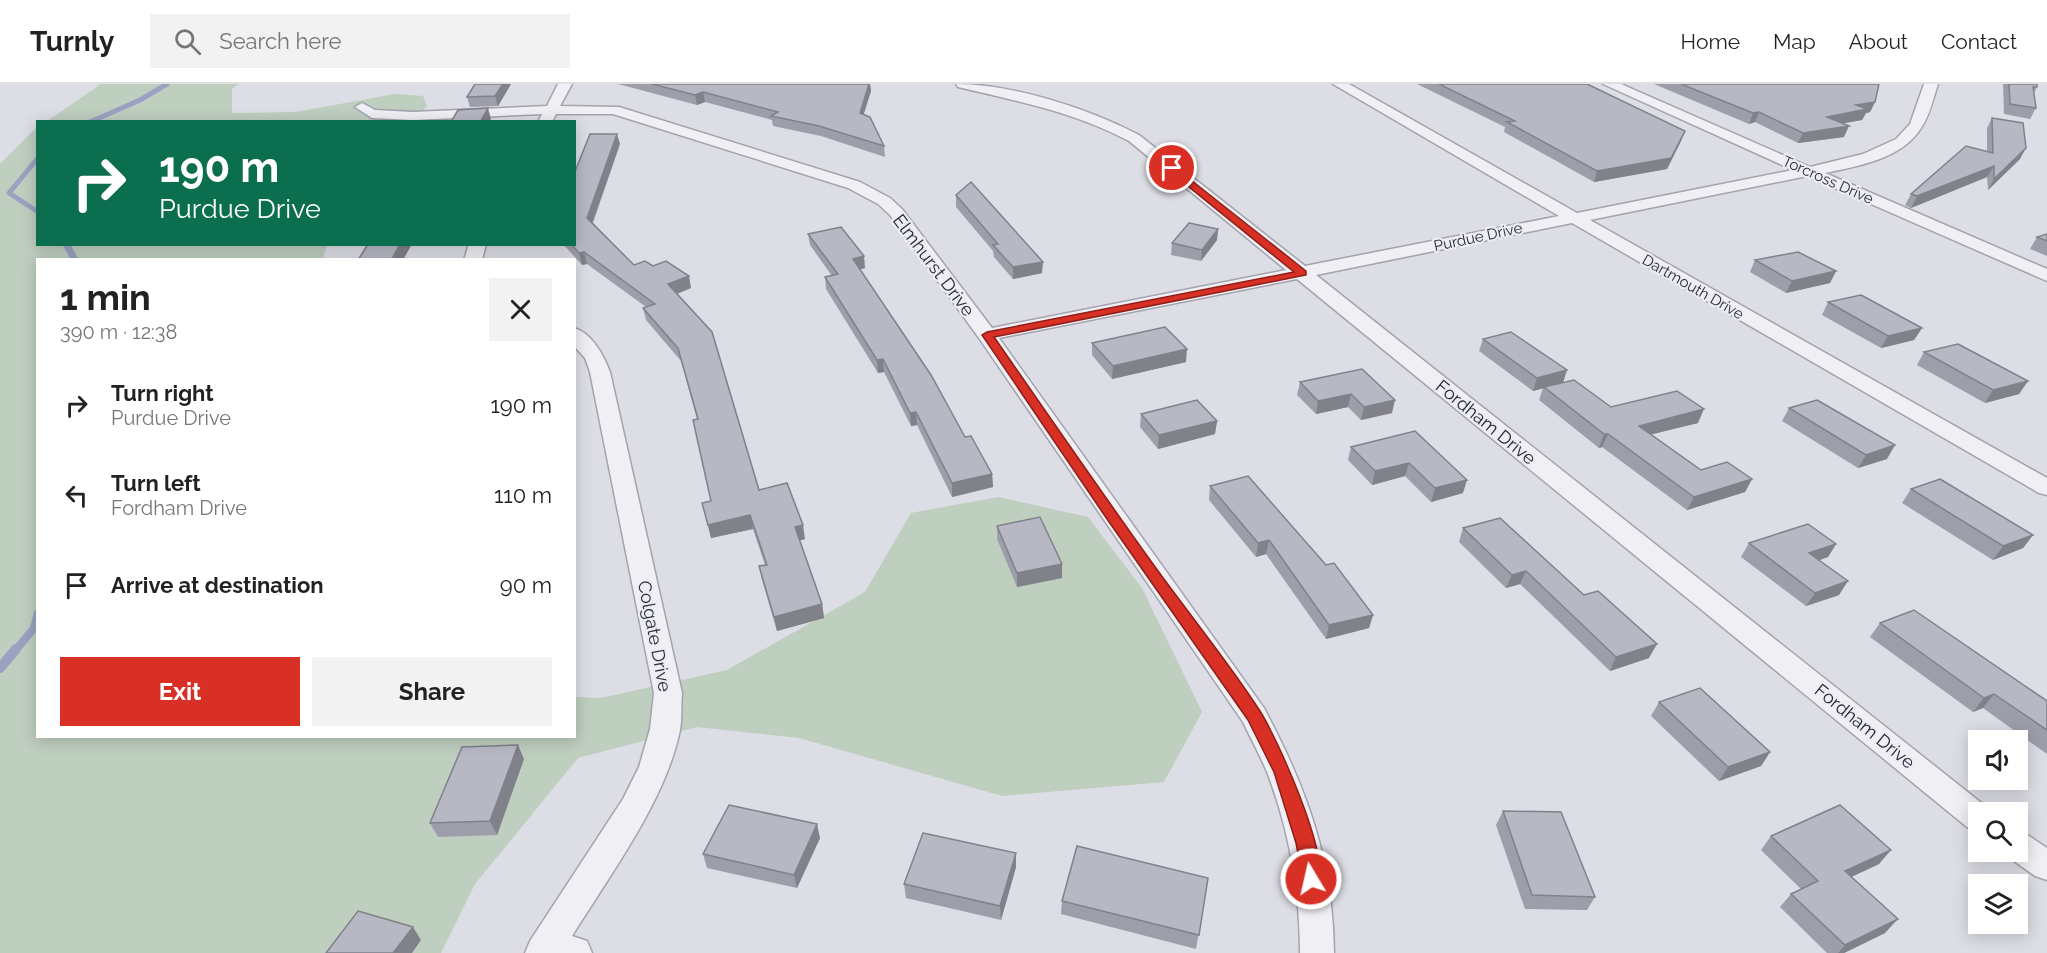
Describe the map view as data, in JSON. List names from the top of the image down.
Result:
{
  "streets": {
    "street": [
      "Torcross Drive",
      "Purdue Drive",
      "Elmhurst Drive",
      "Dartmouth Drive",
      "Fordham Drive",
      "Colgate Drive"
    ]
  },
  "crossings": [
    ["Torcross Drive", "Purdue Drive"],
    ["Purdue Drive", "Elmhurst Drive"],
    ["Purdue Drive", "Dartmouth Drive"],
    ["Purdue Drive", "Fordham Drive"]
  ],
  "page": {
    "header": "Turnly",
    "search": "Search here",
    "nav": [
      "Home",
      "Map",
      "About",
      "Contact"
    ],
    "turn": ["190 m", "Purdue Drive"],
    "heading": ["1 min", "390 m · 12:38"],
    "list": [
      {
        "name": "Turn right",
        "note": "Purdue Drive",
        "value": "190 m"
      },
      {
        "name": "Turn left",
        "note": "Fordham Drive",
        "value": "110 m"
      },
      {
        "name": "Arrive at destination",
        "value": "90 m"
      }
    ],
    "buttons": ["Exit", "Share"]
  }
}
